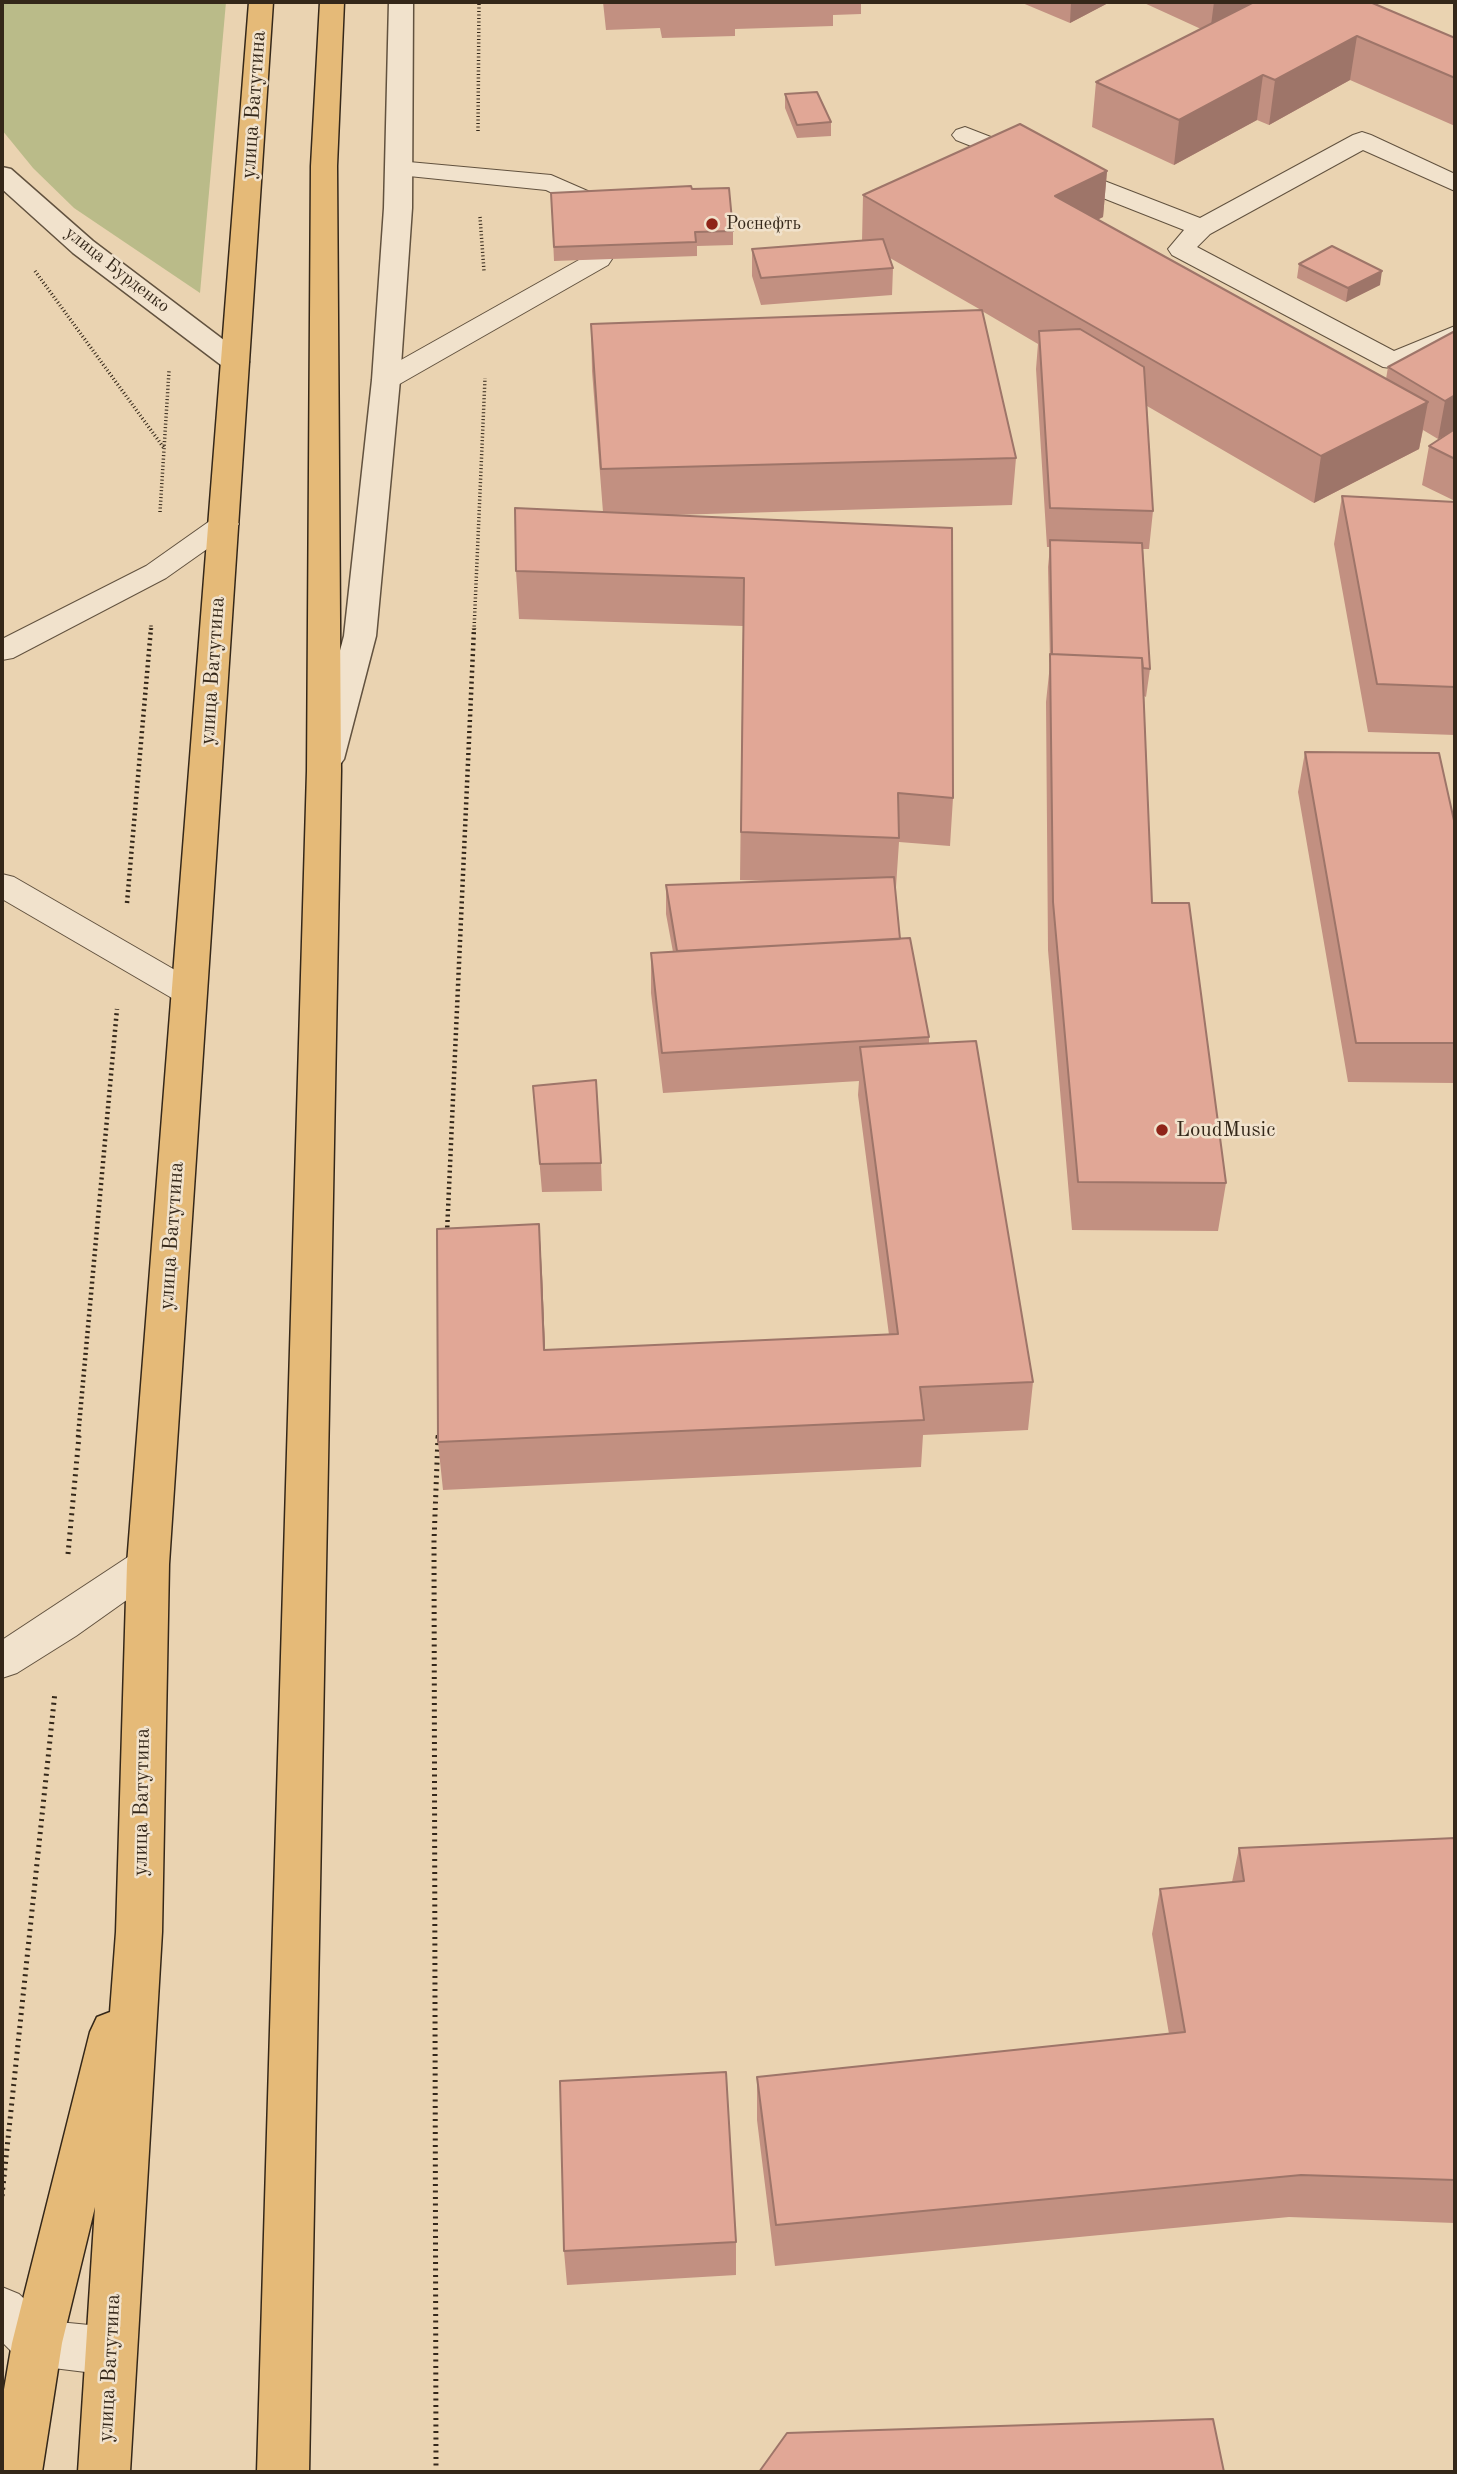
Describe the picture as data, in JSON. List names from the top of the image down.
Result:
{
  "streets": {
    "main road": ["улица Ватутина"],
    "street": ["улица Бурденко"]
  },
  "crossings": [
    ["улица Ватутина", "улица Бурденко"]
  ],
  "places": ["Роснефть", "LoudMusic"]
}
